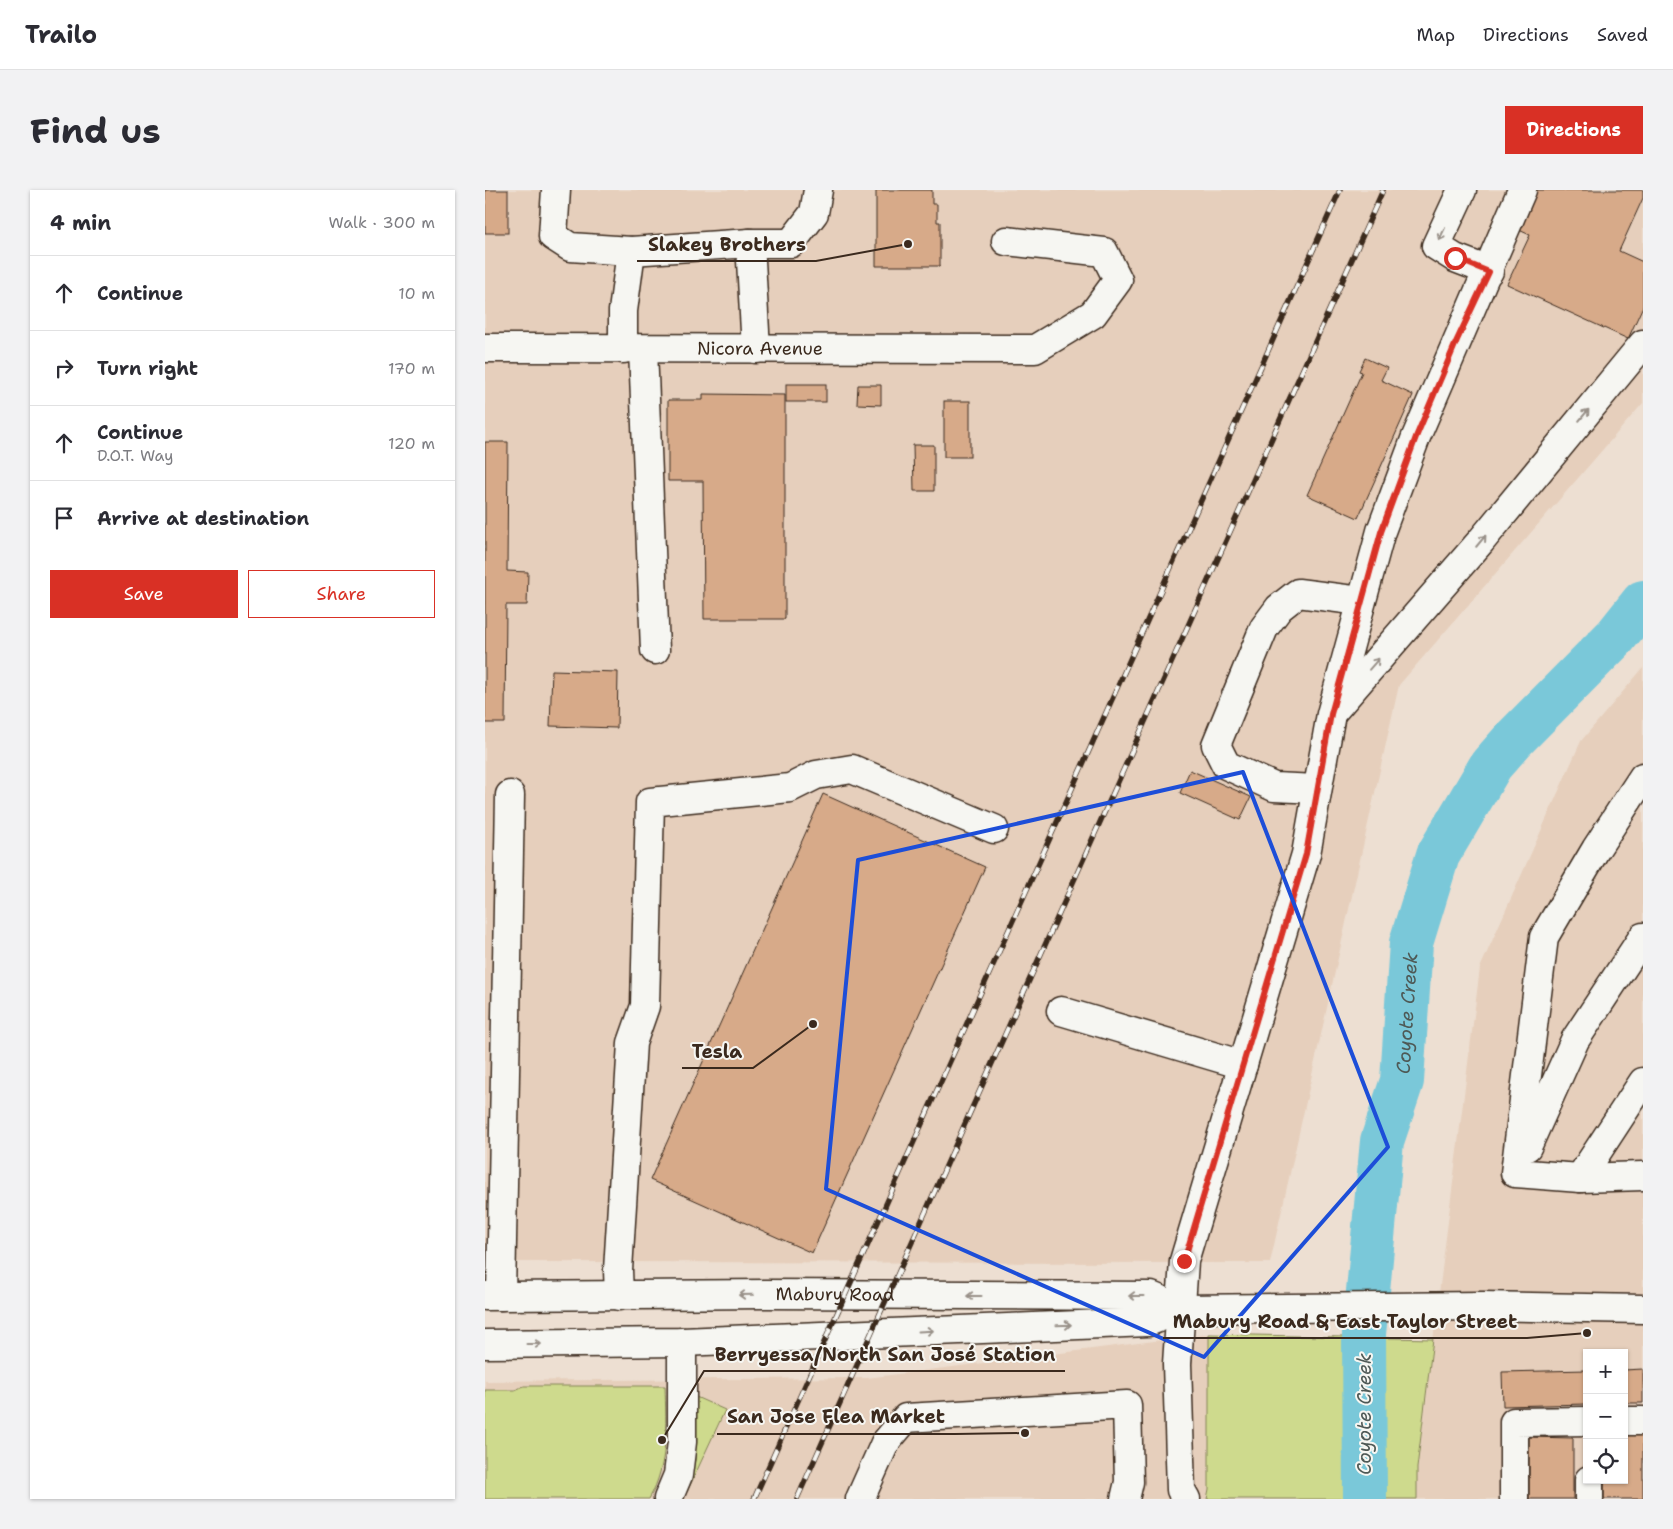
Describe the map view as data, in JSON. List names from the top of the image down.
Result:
{
  "streets": {
    "main road": ["Nicora Avenue", "Mabury Road"]
  },
  "water": ["Coyote Creek"],
  "places": [
    "Slakey Brothers",
    "Tesla",
    "Mabury Road & East Taylor Street",
    "San Jose Flea Market",
    "Berryessa/North San José Station"
  ],
  "page": {
    "header": "Trailo",
    "nav": ["Map", "Directions", "Saved"],
    "buttons": [
      "Directions",
      ["Save", "Share"]
    ],
    "title": "Find us",
    "heading": ["4 min", "Walk · 300 m"],
    "list": [
      ["Continue", "10 m"],
      ["Turn right", "170 m"],
      ["Continue", "D.O.T. Way", "120 m"],
      "Arrive at destination"
    ],
    "map_buttons": ["+", "−"]
  }
}
